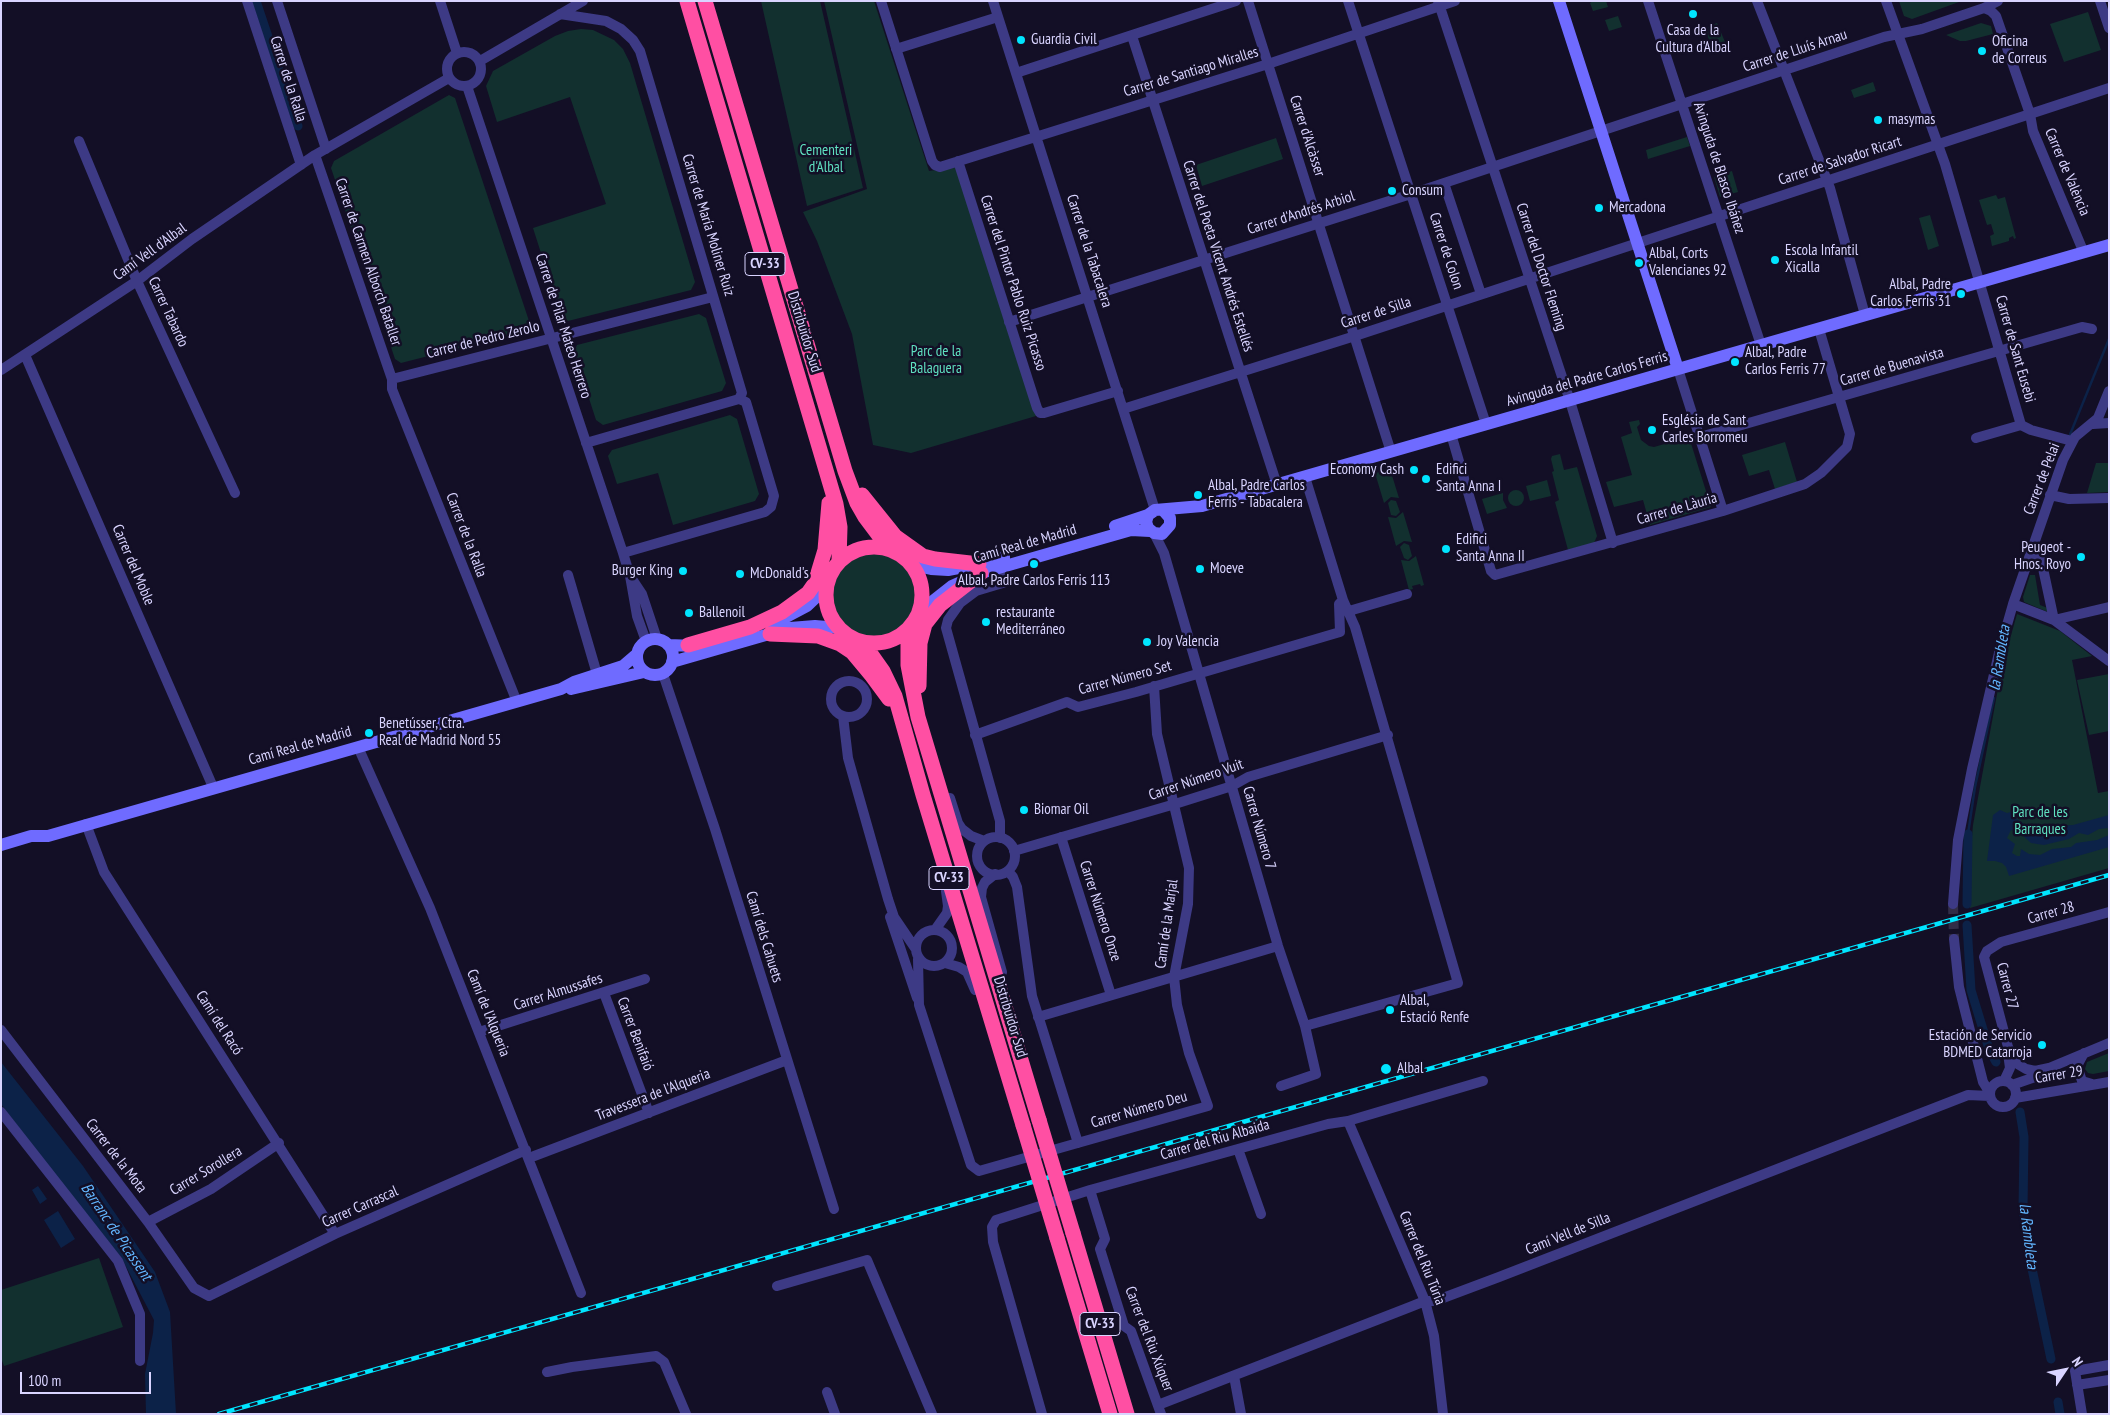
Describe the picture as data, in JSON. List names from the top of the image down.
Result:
{
  "streets": {
    "highway": ["CV-33", "Distribuïdor Sud"],
    "street": [
      "Carrer de Lluís Arnau",
      "Carrer de Santiago Miralles",
      "Carrer de la Ralla",
      "Carrer d'Alcàsser",
      "Carrer de Salvador Ricart",
      "Avinguda de Blasco Ibáñez",
      "Carrer de València",
      "Carrer d'Andrés Arbiol",
      "Carrer de María Moliner Ruiz",
      "Carrer de la Tabacalera",
      "Carrer de Colon",
      "Camí Vell d'Albal",
      "Carrer del Poeta Vicent Andrés Estellés",
      "Carrer de Carmen Alborch Bataller",
      "Carrer del Doctor Fleming",
      "Carrer del Pintor Pablo Ruiz Picasso",
      "Carrer Tabardo",
      "Carrer de Silla",
      "Carrer de Pilar Mateo Herrero",
      "Carrer de Pedro Zerolo",
      "Carrer de Sant Eusebi",
      "Carrer de Buenavista",
      "Avinguda del Padre Carlos Ferris",
      "Carrer de Pelai",
      "Carrer de Làuria",
      "Camí Real de Madrid",
      "Carrer del Moble",
      "Carrer Número Set",
      "Carrer Número Vuit",
      "Carrer Número 7",
      "Carrer Número Onze",
      "Carrer 28",
      "Camí de la Marjal",
      "Camí dels Cahuets",
      "Carrer 27",
      "Carrer Almussafes",
      "Camí de l'Alqueria",
      "Camí del Racó",
      "Carrer Benifaió",
      "Carrer 29",
      "Travessera de l'Alqueria",
      "Carrer Número Deu",
      "Carrer del Riu Albaida",
      "Carrer de la Mota",
      "Carrer Sorollera",
      "Carrer Carrascal",
      "Camí Vell de Silla",
      "Carrer del Riu Túria",
      "Carrer del Riu Xúquer"
    ]
  },
  "crossings": [
    ["Carrer de Lluís Arnau", "Avinguda de Blasco Ibáñez"],
    ["Carrer de Lluís Arnau", "Carrer d'Andrés Arbiol"],
    ["Carrer de Lluís Arnau", "Carrer de Sant Eusebi"],
    ["Carrer de Santiago Miralles", "Carrer d'Alcàsser"],
    ["Carrer de Santiago Miralles", "Carrer de la Tabacalera"],
    ["Carrer de Santiago Miralles", "Carrer de Colon"],
    ["Carrer de Santiago Miralles", "Carrer del Poeta Vicent Andrés Estellés"],
    ["Carrer de Santiago Miralles", "Carrer del Doctor Fleming"],
    ["Carrer de Santiago Miralles", "Carrer del Pintor Pablo Ruiz Picasso"],
    ["Carrer de la Ralla", "Camí Vell d'Albal"],
    ["Carrer de la Ralla", "Carrer de Carmen Alborch Bataller"],
    ["Carrer de la Ralla", "Carrer de Pedro Zerolo"],
    ["Carrer de la Ralla", "Camí Real de Madrid"],
    ["Carrer d'Alcàsser", "Carrer d'Andrés Arbiol"],
    ["Carrer d'Alcàsser", "Carrer de Silla"],
    ["Carrer d'Alcàsser", "Avinguda del Padre Carlos Ferris"],
    ["Carrer de Salvador Ricart", "Avinguda de Blasco Ibáñez"],
    ["Carrer de Salvador Ricart", "Carrer de València"],
    ["Carrer de Salvador Ricart", "Carrer de Silla"],
    ["Carrer de Salvador Ricart", "Carrer de Sant Eusebi"],
    ["Avinguda de Blasco Ibáñez", "Avinguda del Padre Carlos Ferris"],
    ["Carrer de València", "Avinguda del Padre Carlos Ferris"],
    ["Carrer d'Andrés Arbiol", "Carrer de la Tabacalera"],
    ["Carrer d'Andrés Arbiol", "Carrer de Colon"],
    ["Carrer d'Andrés Arbiol", "Carrer del Poeta Vicent Andrés Estellés"],
    ["Carrer d'Andrés Arbiol", "Carrer del Doctor Fleming"],
    ["Carrer d'Andrés Arbiol", "Carrer del Pintor Pablo Ruiz Picasso"],
    ["Carrer de María Moliner Ruiz", "Carrer de Pilar Mateo Herrero"],
    ["Carrer de María Moliner Ruiz", "Carrer de Pedro Zerolo"],
    ["Carrer de la Tabacalera", "Carrer del Pintor Pablo Ruiz Picasso"],
    ["Carrer de la Tabacalera", "Carrer de Silla"],
    ["Carrer de la Tabacalera", "Avinguda del Padre Carlos Ferris"],
    ["Carrer de la Tabacalera", "Camí Real de Madrid"],
    ["Carrer de Colon", "Carrer de Silla"],
    ["Carrer de Colon", "Avinguda del Padre Carlos Ferris"],
    ["Camí Vell d'Albal", "Carrer de Carmen Alborch Bataller"],
    ["Camí Vell d'Albal", "Carrer Tabardo"],
    ["Camí Vell d'Albal", "Carrer de Pilar Mateo Herrero"],
    ["Camí Vell d'Albal", "Carrer del Moble"],
    ["Carrer del Poeta Vicent Andrés Estellés", "Carrer de Silla"],
    ["Carrer del Poeta Vicent Andrés Estellés", "Avinguda del Padre Carlos Ferris"],
    ["Carrer de Carmen Alborch Bataller", "Carrer de Pedro Zerolo"],
    ["CV-33", "Distribuïdor Sud"],
    ["CV-33", "Camí Real de Madrid"],
    ["Carrer del Doctor Fleming", "Carrer de Silla"],
    ["Carrer del Doctor Fleming", "Avinguda del Padre Carlos Ferris"],
    ["Carrer del Doctor Fleming", "Carrer de Làuria"],
    ["Carrer de Pilar Mateo Herrero", "Carrer de Pedro Zerolo"],
    ["Carrer de Pilar Mateo Herrero", "Camí Real de Madrid"],
    ["Carrer de Pilar Mateo Herrero", "Camí dels Cahuets"],
    ["Distribuïdor Sud", "Camí Real de Madrid"],
    ["Carrer de Sant Eusebi", "Carrer de Buenavista"],
    ["Carrer de Sant Eusebi", "Avinguda del Padre Carlos Ferris"],
    ["Carrer de Buenavista", "Carrer de Làuria"],
    ["Avinguda del Padre Carlos Ferris", "Carrer de Làuria"],
    ["Avinguda del Padre Carlos Ferris", "Camí Real de Madrid"],
    ["Avinguda del Padre Carlos Ferris", "Carrer Número 7"],
    ["Camí Real de Madrid", "Carrer del Moble"],
    ["Camí Real de Madrid", "Carrer Número 7"],
    ["Camí Real de Madrid", "Camí dels Cahuets"],
    ["Camí Real de Madrid", "Camí de l'Alqueria"],
    ["Camí Real de Madrid", "Camí del Racó"],
    ["Carrer Número Set", "Carrer Número 7"],
    ["Carrer Número Set", "Camí de la Marjal"],
    ["Carrer Número Vuit", "Carrer Número 7"],
    ["Carrer Número Vuit", "Carrer Número Onze"],
    ["Carrer Número Vuit", "Camí de la Marjal"],
    ["Carrer 28", "Carrer 27"],
    ["Camí de la Marjal", "Carrer Número Deu"],
    ["Camí dels Cahuets", "Travessera de l'Alqueria"],
    ["Carrer 27", "Carrer 29"],
    ["Carrer 27", "Camí Vell de Silla"],
    ["Carrer Almussafes", "Camí de l'Alqueria"],
    ["Carrer Almussafes", "Carrer Benifaió"],
    ["Camí de l'Alqueria", "Travessera de l'Alqueria"],
    ["Camí de l'Alqueria", "Carrer Carrascal"],
    ["Camí del Racó", "Carrer Sorollera"],
    ["Camí del Racó", "Carrer Carrascal"],
    ["Carrer Benifaió", "Travessera de l'Alqueria"],
    ["Carrer 29", "Camí Vell de Silla"],
    ["Travessera de l'Alqueria", "Carrer Carrascal"],
    ["Carrer del Riu Albaida", "Carrer del Riu Túria"],
    ["Carrer del Riu Albaida", "Carrer del Riu Xúquer"],
    ["Carrer de la Mota", "Carrer Sorollera"],
    ["Carrer de la Mota", "Carrer Carrascal"],
    ["Camí Vell de Silla", "Carrer del Riu Túria"],
    ["Camí Vell de Silla", "Carrer del Riu Xúquer"]
  ],
  "water": ["la Rambleta", "Barranc de Picassent"],
  "parks": ["Cementeri d'Albal", "Parc de la Balaguera", "Parc de les Barraques"],
  "places": [
    "Casa de la Cultura d'Albal",
    "Guardia Civil",
    "Oficina de Correus",
    "masymas",
    "Consum",
    "Mercadona",
    "Escola Infantil Xicalla",
    "Albal, Corts Valencianes 92",
    "Albal, Padre Carlos Ferris 31",
    "Albal, Padre Carlos Ferris 77",
    "Església de Sant Carles Borromeu",
    "Economy Cash",
    "Edifici Santa Anna I",
    "Albal, Padre Carlos Ferris - Tabacalera",
    "Edifici Santa Anna II",
    "Peugeot - Hnos. Royo",
    "Albal, Padre Carlos Ferris 113",
    "Moeve",
    "Burger King",
    "McDonald's",
    "Ballenoil",
    "restaurante Mediterráneo",
    "Joy Valencia",
    "Benetússer, Ctra. Real de Madrid Nord 55",
    "Biomar Oil",
    "Albal, Estació Renfe",
    "Estación de Servicio BDMED Catarroja",
    "Albal"
  ],
  "scale_bar": "100 m",
  "north": "top right"
}
